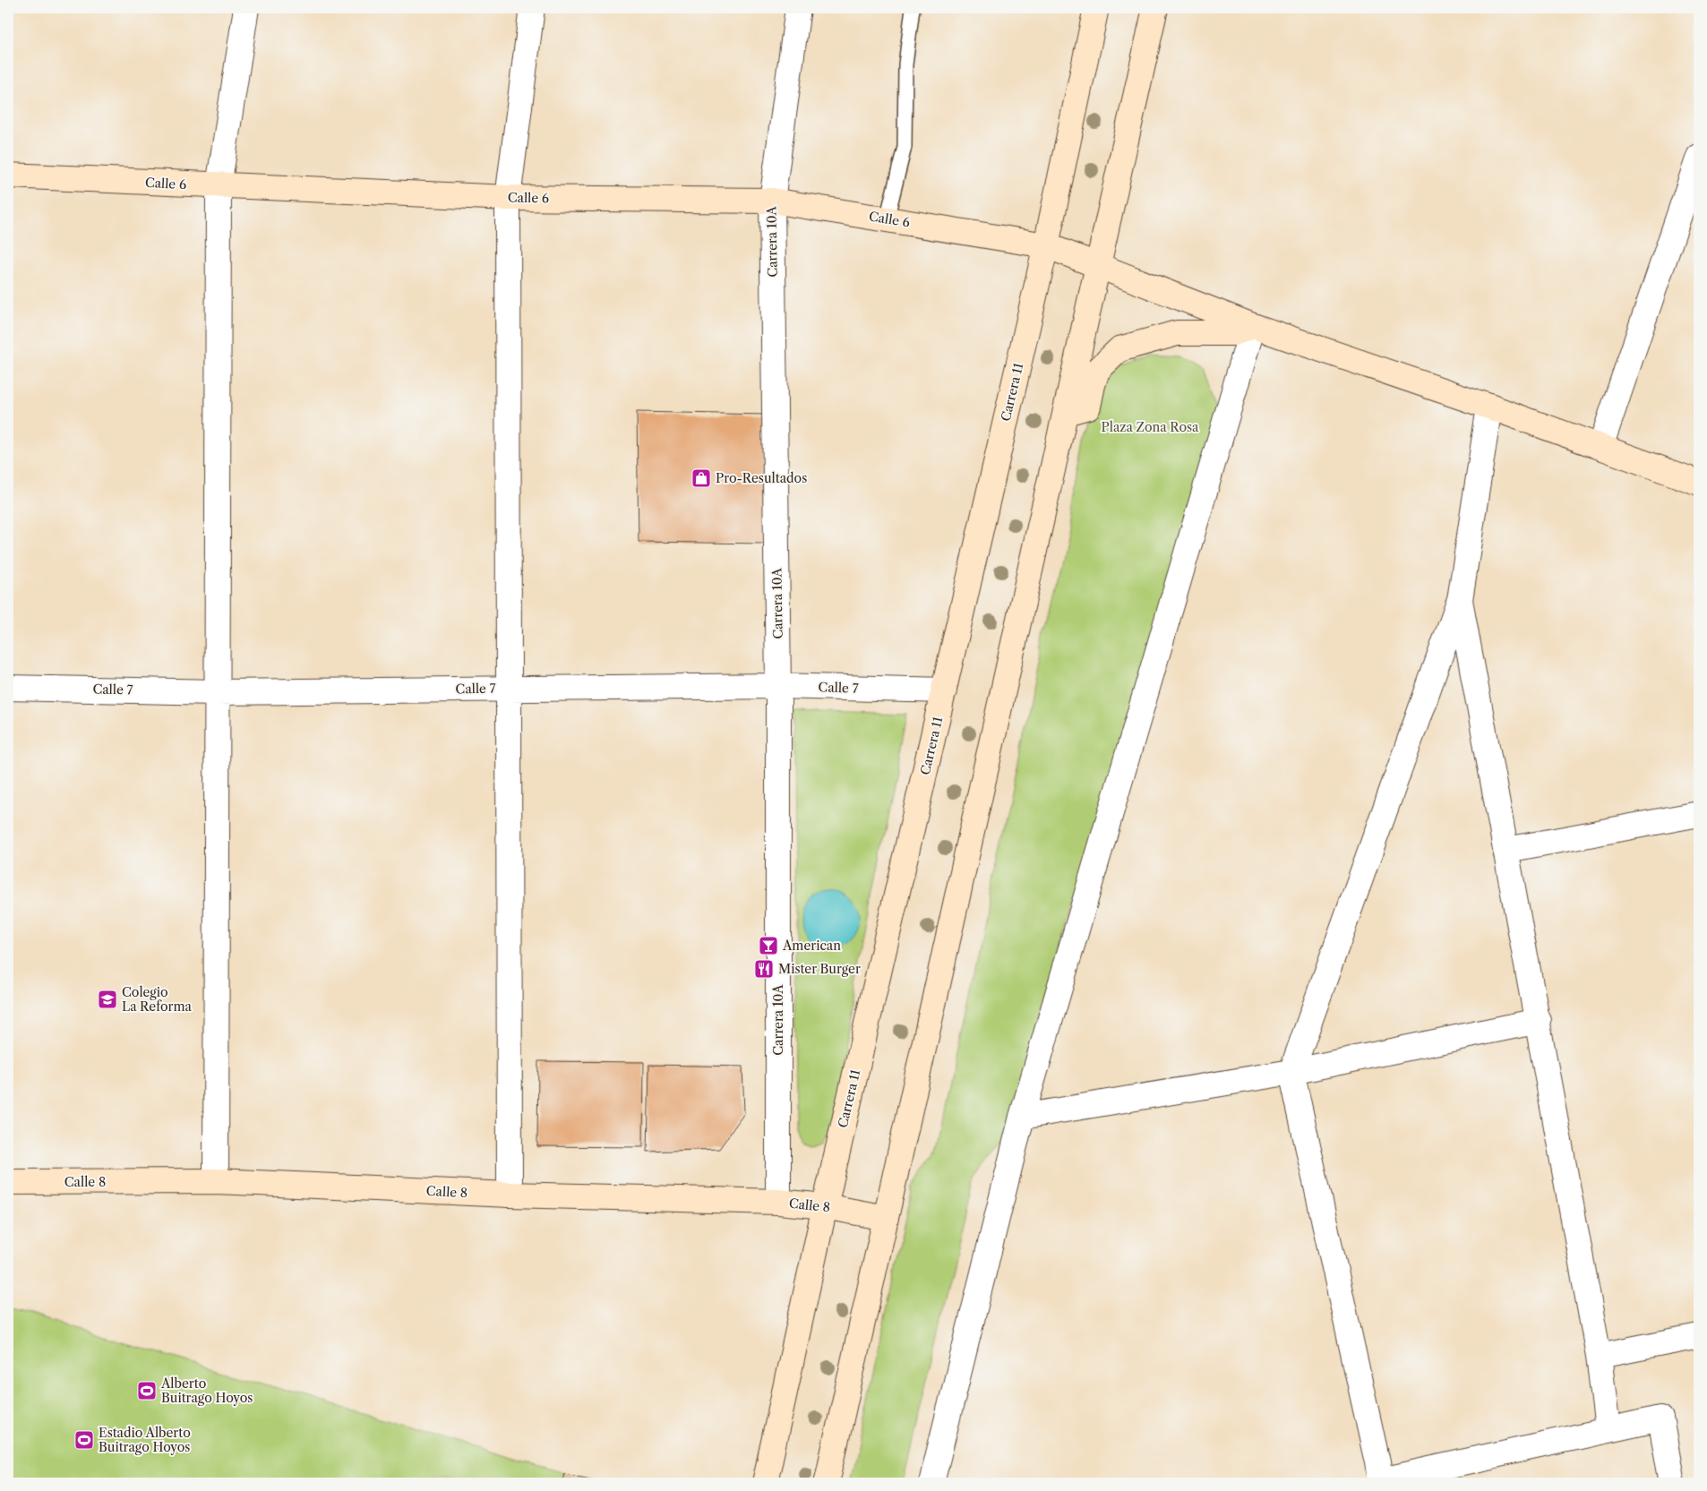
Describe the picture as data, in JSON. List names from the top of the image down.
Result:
{
  "streets": {
    "main road": ["Calle 6", "Carrera 11", "Calle 8"],
    "street": ["Carrera 10A", "Calle 7"]
  },
  "crossings": [
    ["Calle 6", "Carrera 10A"],
    ["Calle 6", "Carrera 11"],
    ["Carrera 10A", "Calle 7"],
    ["Carrera 10A", "Calle 8"],
    ["Carrera 11", "Calle 7"],
    ["Carrera 11", "Calle 8"]
  ],
  "parks": ["Plaza Zona Rosa"],
  "places": {
    "shop": ["Pro-Resultados"],
    "bar": ["American"],
    "restaurant": ["Mister Burger"],
    "school or university": ["Colegio La Reforma"],
    "sports": ["Alberto Buitrago Hoyos", "Estadio Alberto Buitrago Hoyos"]
  }
}
